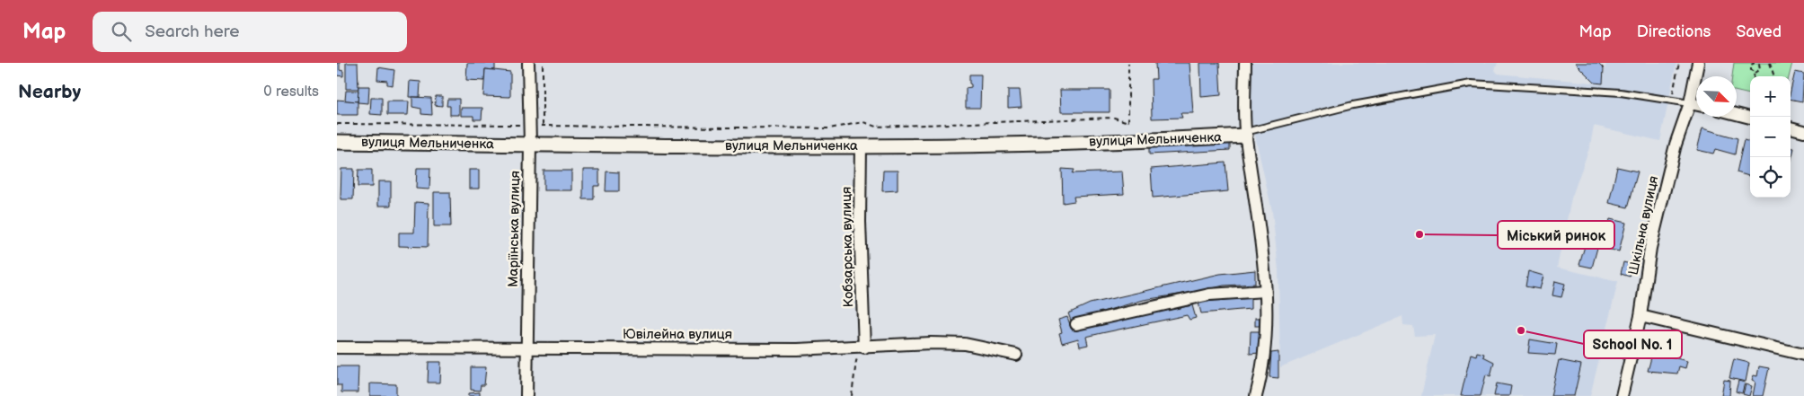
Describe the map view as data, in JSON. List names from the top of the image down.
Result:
{
  "streets": {
    "street": [
      "вулиця Мельниченка",
      "Шкільна вулиця",
      "Маріїнська вулиця",
      "Кобзарська вулиця",
      "Ювілейна вулиця"
    ]
  },
  "crossings": [
    ["вулиця Мельниченка", "Маріїнська вулиця"],
    ["вулиця Мельниченка", "Кобзарська вулиця"],
    ["Маріїнська вулиця", "Ювілейна вулиця"],
    ["Кобзарська вулиця", "Ювілейна вулиця"]
  ],
  "places": ["Міський ринок", "School No. 1"],
  "north": "bottom right",
  "page": {
    "header": "Map",
    "search": "Search here",
    "nav": ["Map", "Directions", "Saved"],
    "heading": ["Nearby", "0 results"],
    "map_buttons": ["+", "−"]
  }
}
